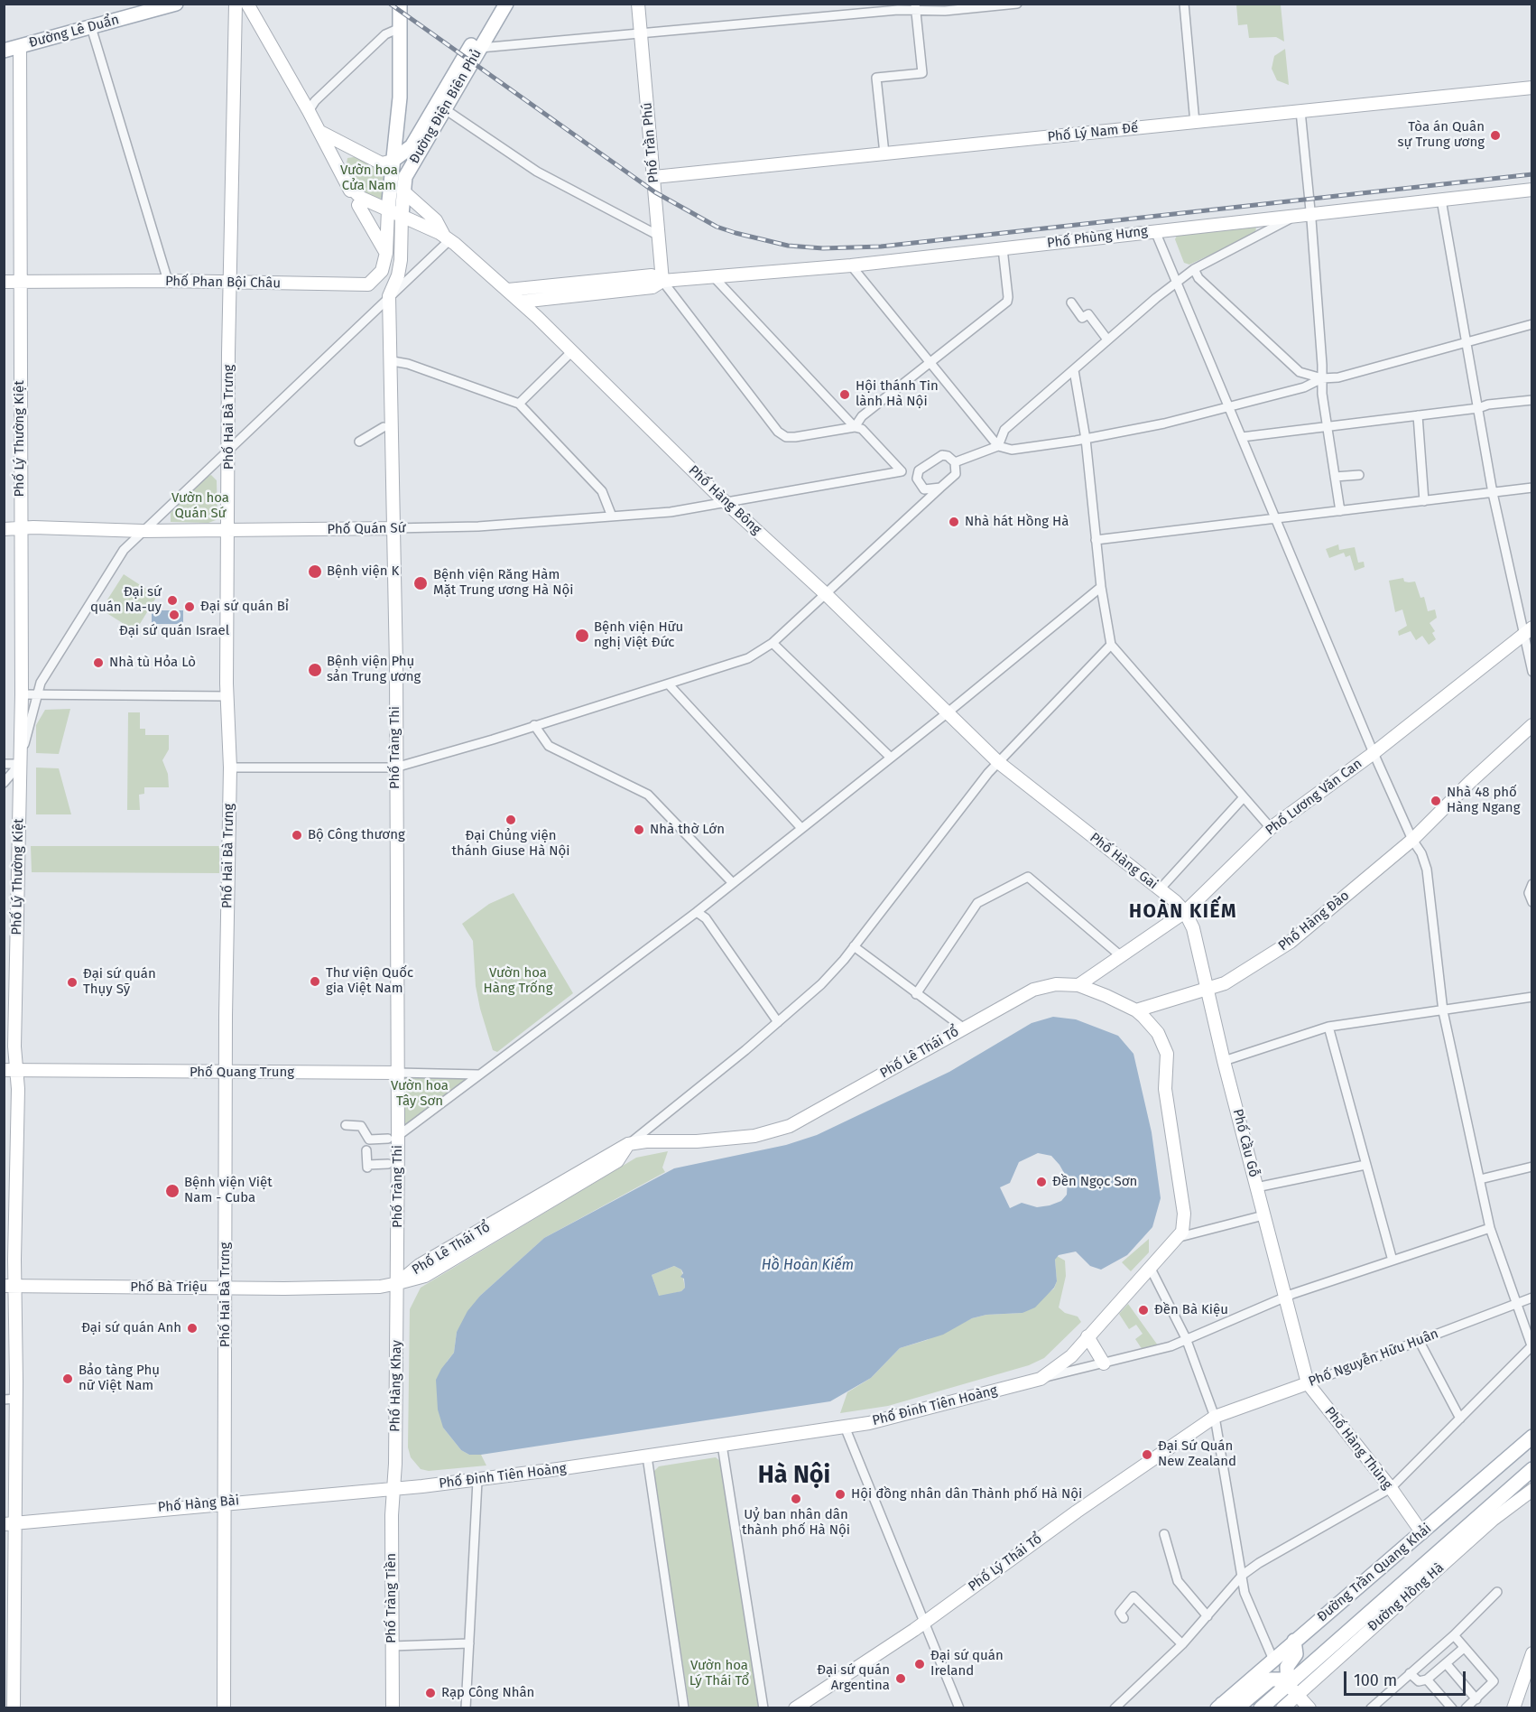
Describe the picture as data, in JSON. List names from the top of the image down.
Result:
{
  "streets": {
    "main road": ["Đường Lê Duẩn", "Đường Điện Biên Phủ", "Đường Trần Quang Khải"],
    "street": [
      "Phố Lý Nam Đế",
      "Phố Trần Phú",
      "Phố Phùng Hưng",
      "Phố Phan Bội Châu",
      "Phố Hai Bà Trưng",
      "Phố Lý Thường Kiệt",
      "Phố Hàng Bông",
      "Phố Quán Sứ",
      "Phố Tràng Thi",
      "Phố Lương Văn Can",
      "Phố Hàng Gai",
      "Phố Hàng Đào",
      "Phố Lê Thái Tổ",
      "Phố Quang Trung",
      "Phố Cầu Gỗ",
      "Phố Bà Triệu",
      "Phố Nguyễn Hữu Huân",
      "Phố Hàng Khay",
      "Phố Đinh Tiên Hoàng",
      "Phố Hàng Thùng",
      "Phố Hàng Bài",
      "Phố Lý Thái Tổ",
      "Đường Hồng Hà",
      "Phố Tràng Tiền"
    ]
  },
  "crossings": [
    ["Đường Lê Duẩn", "Phố Lý Thường Kiệt"],
    ["Đường Điện Biên Phủ", "Phố Hàng Bông"],
    ["Đường Điện Biên Phủ", "Phố Tràng Thi"],
    ["Phố Lý Nam Đế", "Phố Trần Phú"],
    ["Phố Trần Phú", "Phố Phùng Hưng"],
    ["Phố Phùng Hưng", "Phố Hàng Bông"],
    ["Phố Phan Bội Châu", "Phố Hai Bà Trưng"],
    ["Phố Phan Bội Châu", "Phố Lý Thường Kiệt"],
    ["Phố Phan Bội Châu", "Phố Hàng Bông"],
    ["Phố Hai Bà Trưng", "Phố Quán Sứ"],
    ["Phố Hai Bà Trưng", "Phố Quang Trung"],
    ["Phố Hai Bà Trưng", "Phố Bà Triệu"],
    ["Phố Hai Bà Trưng", "Phố Hàng Bài"],
    ["Phố Lý Thường Kiệt", "Phố Quán Sứ"],
    ["Phố Lý Thường Kiệt", "Phố Quang Trung"],
    ["Phố Lý Thường Kiệt", "Phố Bà Triệu"],
    ["Phố Lý Thường Kiệt", "Phố Hàng Bài"],
    ["Phố Hàng Bông", "Phố Quán Sứ"],
    ["Phố Hàng Bông", "Phố Tràng Thi"],
    ["Phố Hàng Bông", "Phố Hàng Gai"],
    ["Phố Quán Sứ", "Phố Tràng Thi"],
    ["Phố Tràng Thi", "Phố Lê Thái Tổ"],
    ["Phố Tràng Thi", "Phố Quang Trung"],
    ["Phố Tràng Thi", "Phố Bà Triệu"],
    ["Phố Tràng Thi", "Phố Hàng Khay"],
    ["Phố Lương Văn Can", "Phố Hàng Gai"],
    ["Phố Lương Văn Can", "Phố Lê Thái Tổ"],
    ["Phố Hàng Gai", "Phố Hàng Đào"],
    ["Phố Hàng Gai", "Phố Cầu Gỗ"],
    ["Phố Hàng Đào", "Phố Cầu Gỗ"],
    ["Phố Lê Thái Tổ", "Phố Bà Triệu"],
    ["Phố Lê Thái Tổ", "Phố Hàng Khay"],
    ["Phố Cầu Gỗ", "Phố Hàng Thùng"],
    ["Phố Bà Triệu", "Phố Hàng Khay"],
    ["Phố Nguyễn Hữu Huân", "Phố Hàng Thùng"],
    ["Phố Nguyễn Hữu Huân", "Phố Lý Thái Tổ"],
    ["Phố Hàng Khay", "Phố Đinh Tiên Hoàng"],
    ["Phố Hàng Khay", "Phố Hàng Bài"],
    ["Phố Hàng Khay", "Phố Tràng Tiền"],
    ["Phố Đinh Tiên Hoàng", "Phố Hàng Bài"],
    ["Phố Đinh Tiên Hoàng", "Phố Tràng Tiền"],
    ["Phố Hàng Thùng", "Đường Trần Quang Khải"],
    ["Phố Hàng Bài", "Phố Tràng Tiền"]
  ],
  "districts": ["HOÀN KIẾM", "Hà Nội"],
  "water": ["Hồ Hoàn Kiếm"],
  "parks": [
    "Vườn hoa Cửa Nam",
    "Vườn hoa Quán Sứ",
    "Vườn hoa Hàng Trống",
    "Vườn hoa Tây Sơn",
    "Vườn hoa Lý Thái Tổ"
  ],
  "places": [
    "Tòa án Quân sự Trung ương",
    "Hội thánh Tin lành Hà Nội",
    "Nhà hát Hồng Hà",
    "Bệnh viện K",
    "Bệnh viện Răng Hàm Mặt Trung ương Hà Nội",
    "Đại sứ quán Na-uy",
    "Đại sứ quán Bỉ",
    "Đại sứ quán Israel",
    "Bệnh viện Hữu nghị Việt Đức",
    "Nhà tù Hỏa Lò",
    "Bệnh viện Phụ sản Trung ương",
    "Nhà 48 phố Hàng Ngang",
    "Đại Chủng viện thánh Giuse Hà Nội",
    "Nhà thờ Lớn",
    "Bộ Công thương",
    "Thư viện Quốc gia Việt Nam",
    "Đại sứ quán Thụy Sỹ",
    "Đền Ngọc Sơn",
    "Bệnh viện Việt Nam - Cuba",
    "Đền Bà Kiệu",
    "Đại sứ quán Anh",
    "Bảo tàng Phụ nữ Việt Nam",
    "Đại Sứ Quán New Zealand",
    "Hội đồng nhân dân Thành phố Hà Nội",
    "Uỷ ban nhân dân thành phố Hà Nội",
    "Đại sứ quán Ireland",
    "Đại sứ quán Argentina",
    "Rạp Công Nhân"
  ],
  "scale_bar": "100 m"
}
